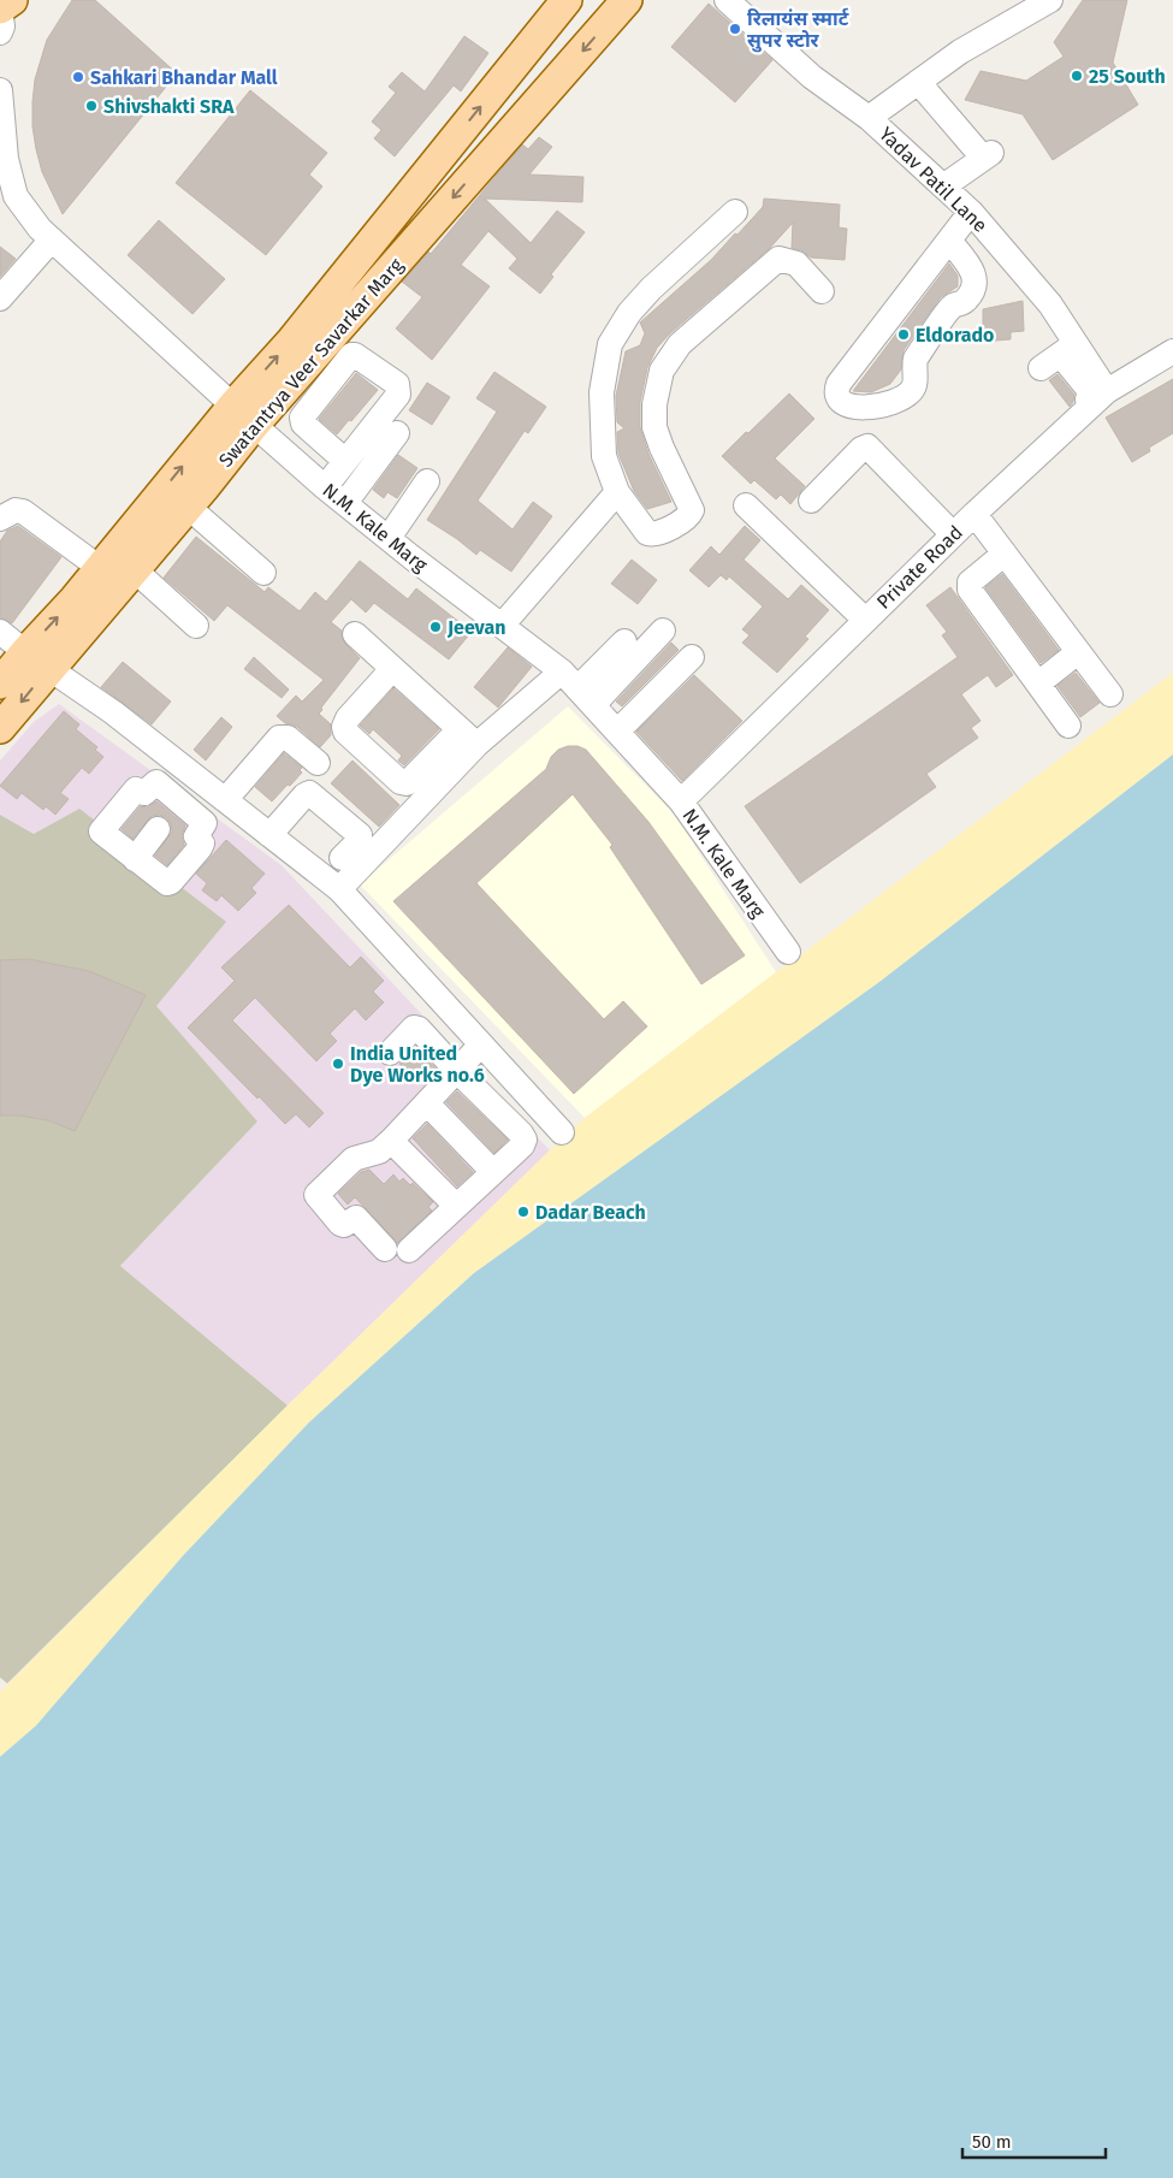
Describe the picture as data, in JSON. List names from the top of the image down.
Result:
{
  "streets": {
    "main road": ["Swatantrya Veer Savarkar Marg"],
    "street": ["Yadav Patil Lane", "N.M. Kale Marg", "Private Road"]
  },
  "crossings": [
    ["Yadav Patil Lane", "Private Road"],
    ["Swatantrya Veer Savarkar Marg", "N.M. Kale Marg"],
    ["N.M. Kale Marg", "Private Road"]
  ],
  "places": [
    "रिलायंस स्मार्ट सुपर स्टोर",
    "25 South",
    "Sahkari Bhandar Mall",
    "Shivshakti SRA",
    "Eldorado",
    "Jeevan",
    "India United Dye Works no.6",
    "Dadar Beach"
  ],
  "scale_bar": "50 m"
}
